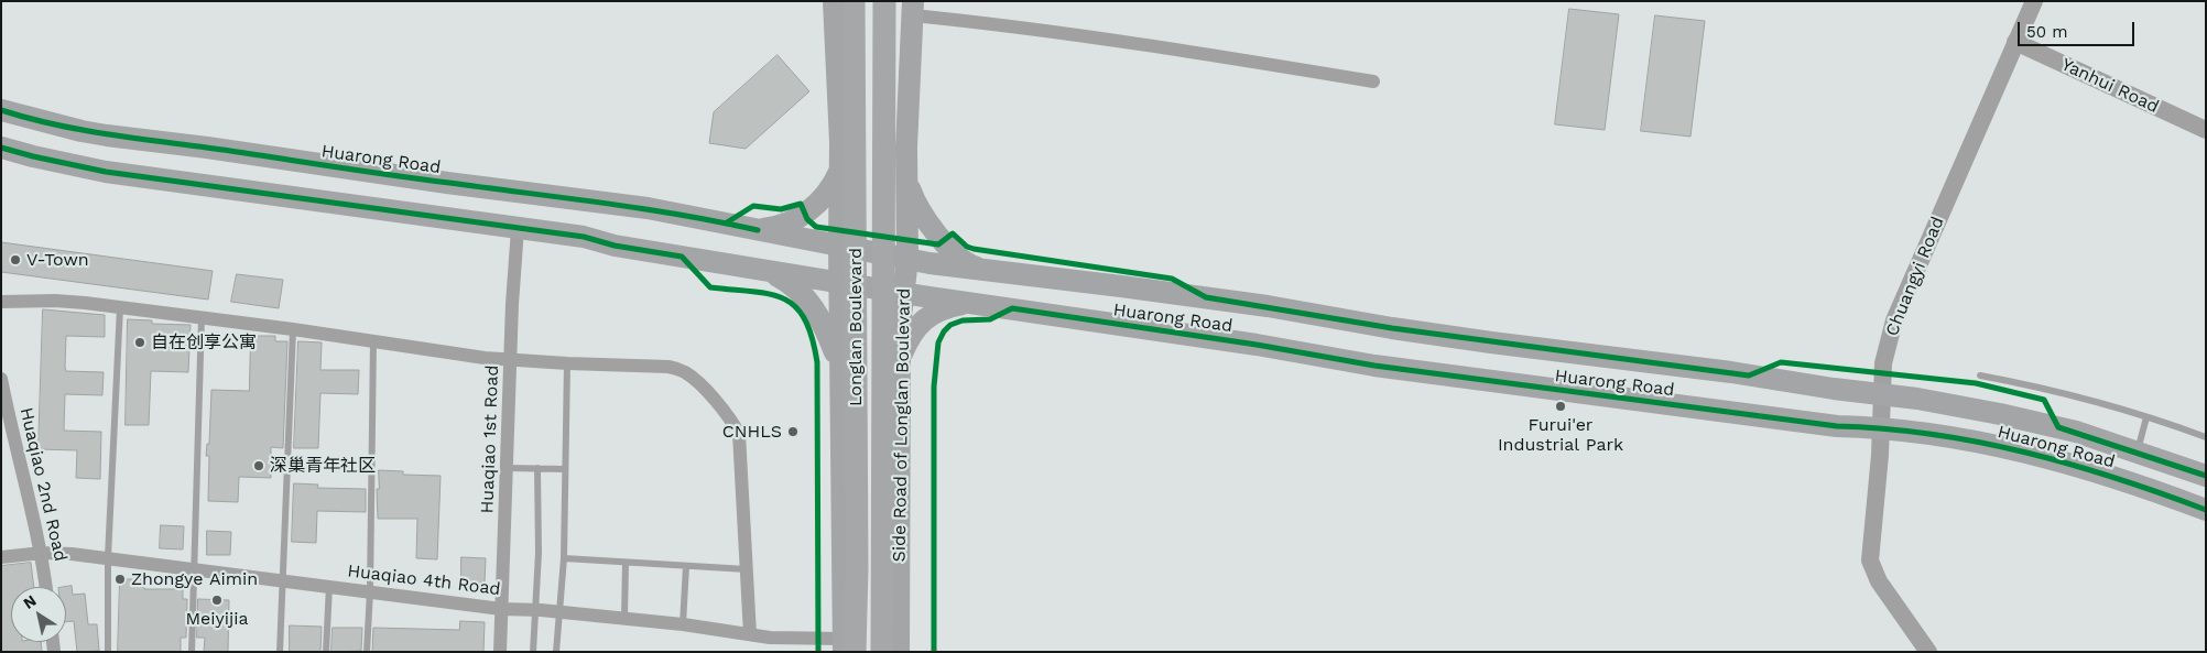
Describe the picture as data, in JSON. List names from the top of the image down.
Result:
{
  "streets": {
    "highway": ["Longlan Boulevard"],
    "main road": ["Huarong Road", "Side Road of Longlan Boulevard"],
    "street": [
      "Yanhui Road",
      "Chuangyi Road",
      "Huaqiao 1st Road",
      "Huaqiao 2nd Road",
      "Huaqiao 4th Road"
    ]
  },
  "crossings": [
    ["Yanhui Road", "Chuangyi Road"],
    ["Huarong Road", "Chuangyi Road"],
    ["Huarong Road", "Side Road of Longlan Boulevard"],
    ["Huarong Road", "Huaqiao 1st Road"],
    ["Longlan Boulevard", "Huaqiao 4th Road"],
    ["Huaqiao 1st Road", "Huaqiao 4th Road"],
    ["Huaqiao 2nd Road", "Huaqiao 4th Road"]
  ],
  "places": [
    "V-Town",
    "自在创享公寓",
    "Furui'er Industrial Park",
    "CNHLS",
    "深巢青年社区",
    "Zhongye Aimin",
    "Meiyijia"
  ],
  "scale_bar": "50 m",
  "north": "top left"
}
